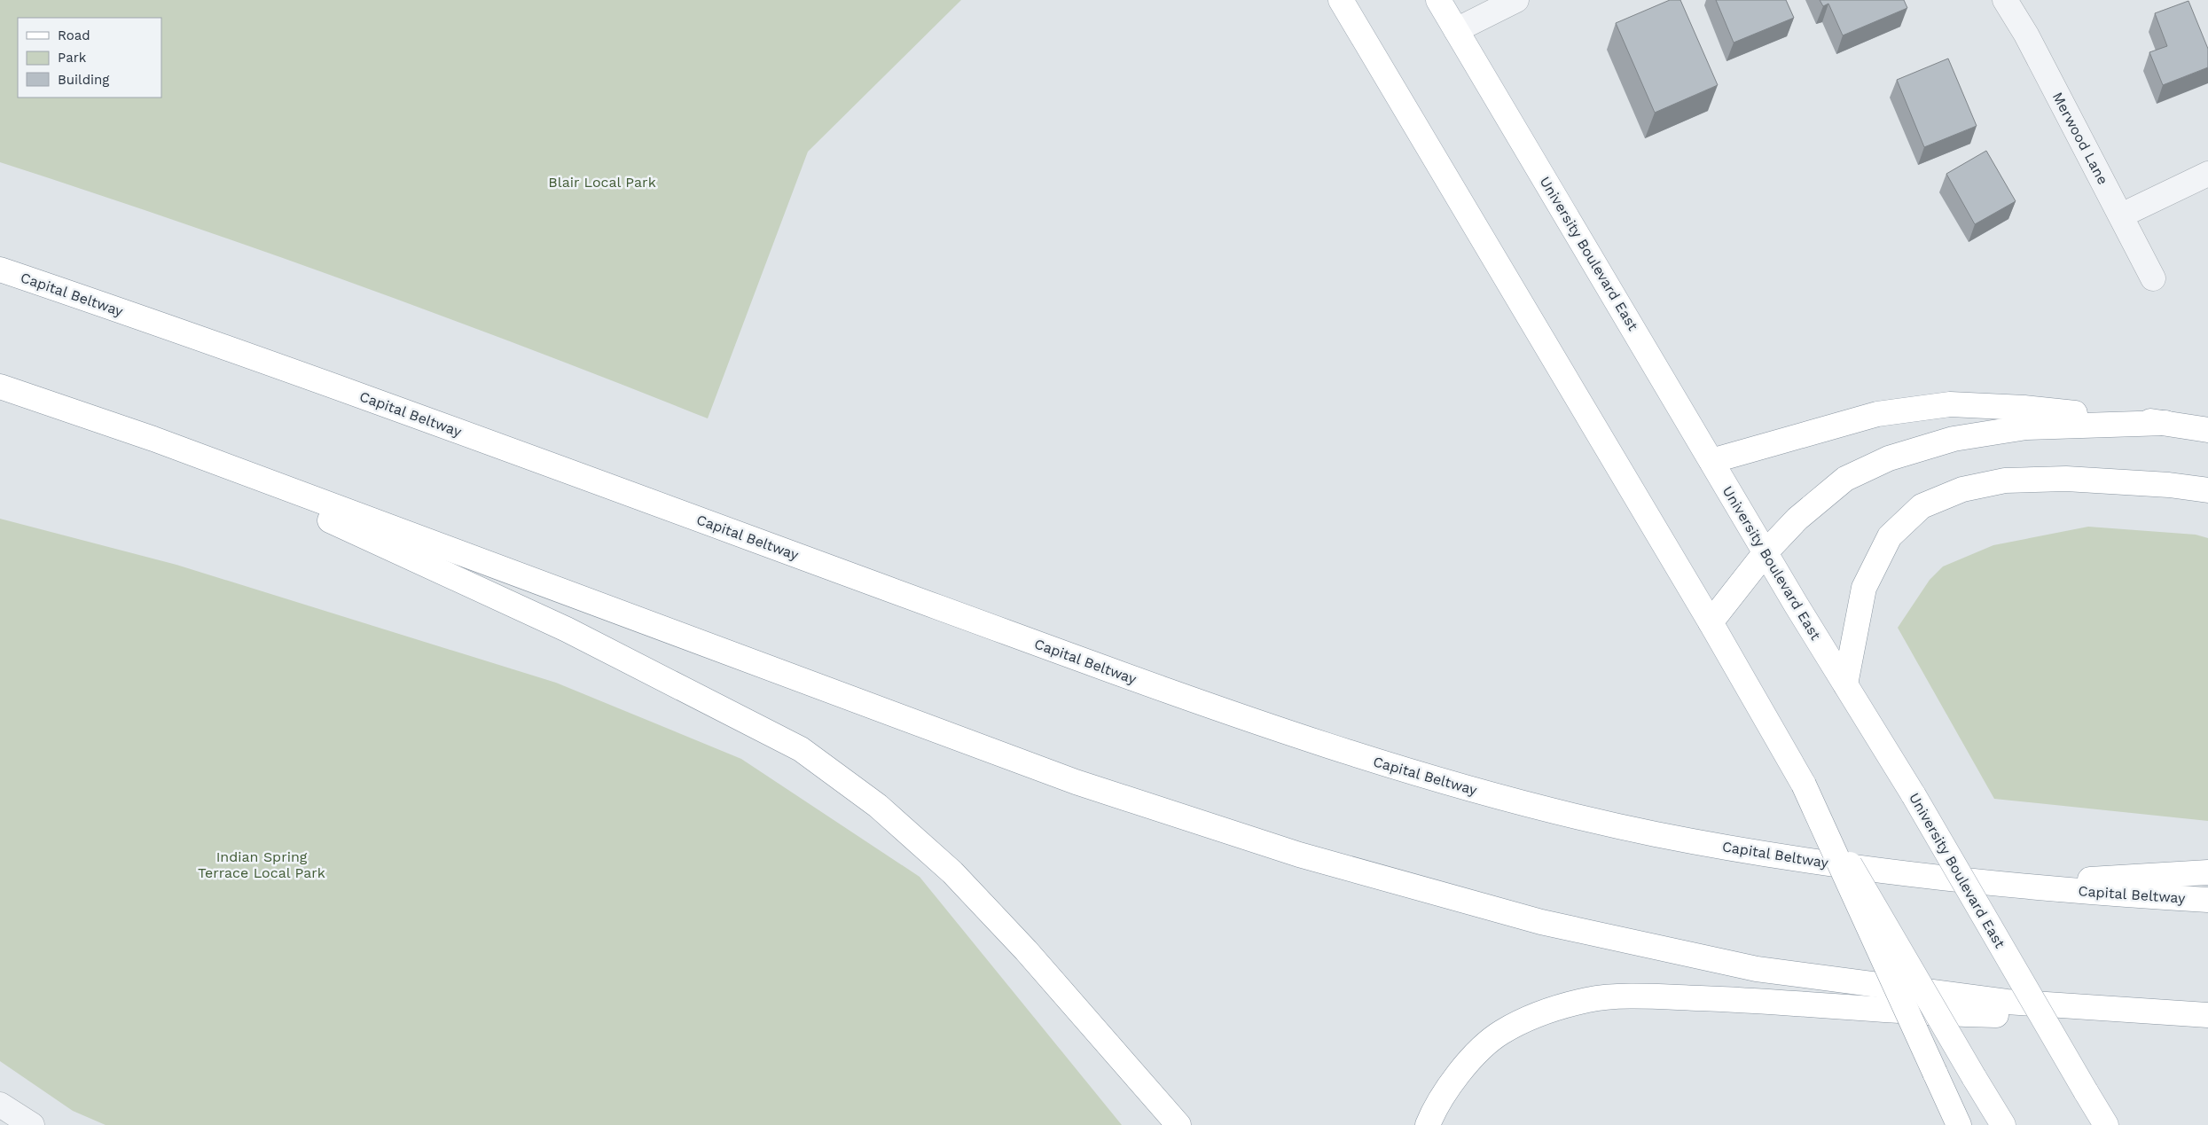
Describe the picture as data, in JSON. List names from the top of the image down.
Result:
{
  "streets": {
    "main road": ["University Boulevard East", "Capital Beltway"],
    "street": ["Merwood Lane"]
  },
  "parks": ["Blair Local Park", "Indian Spring Terrace Local Park"],
  "legend": ["Road", "Park", "Building"]
}
